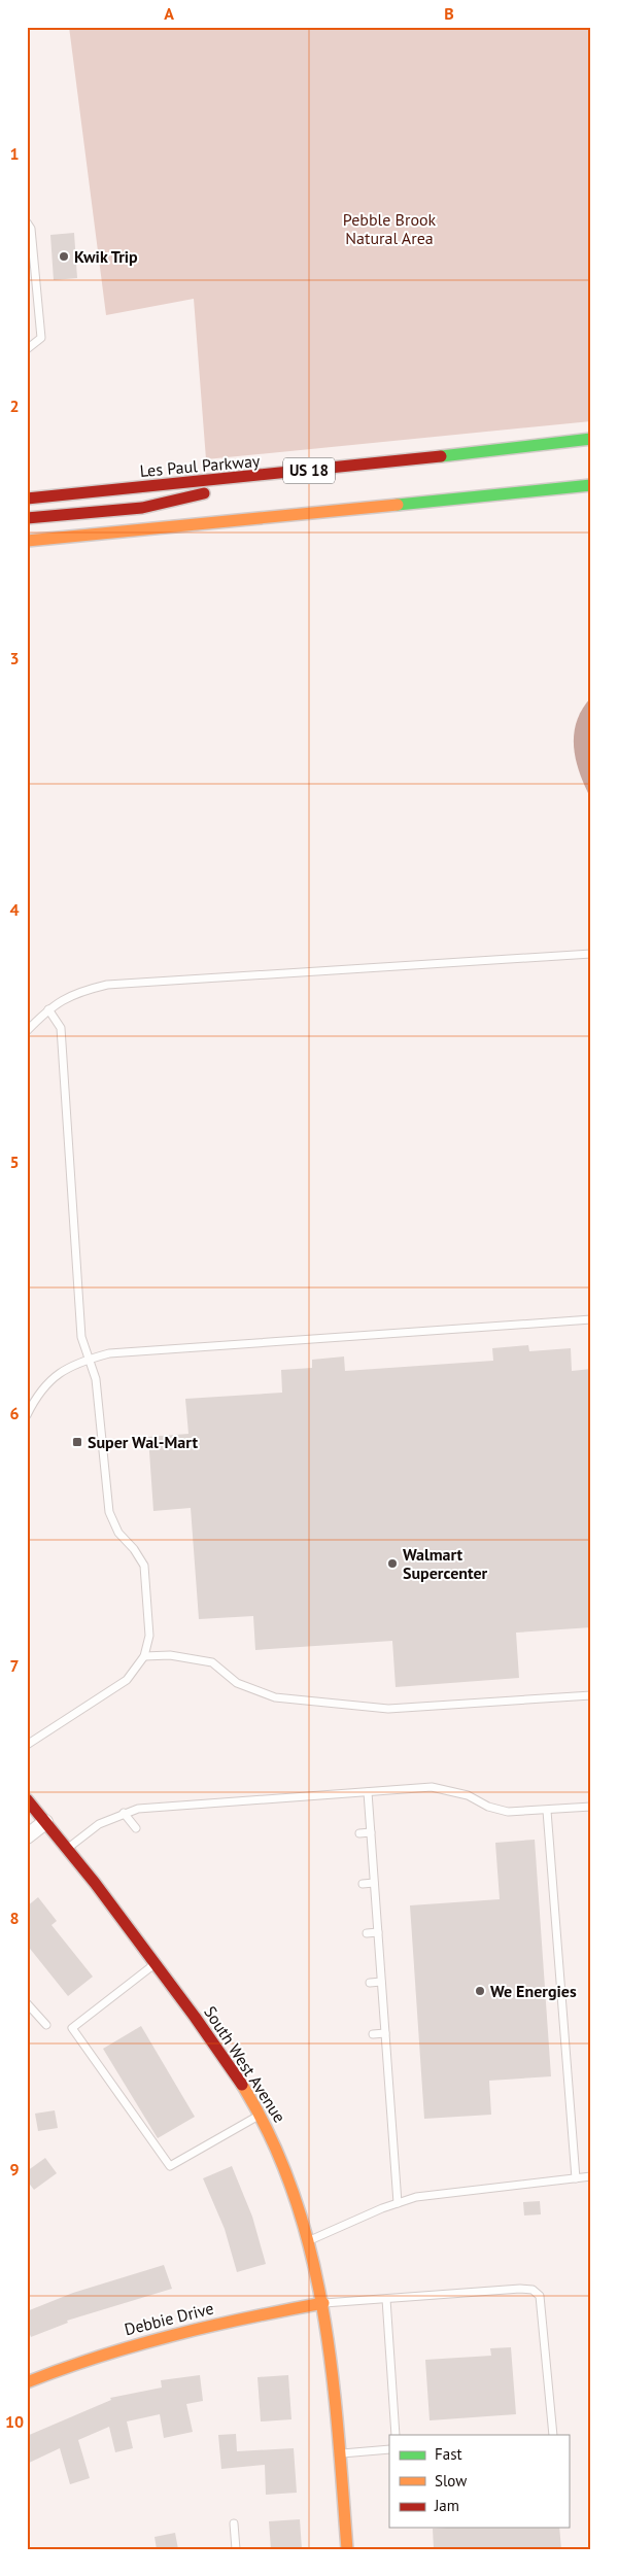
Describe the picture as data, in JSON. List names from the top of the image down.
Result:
{
  "streets": {
    "main road": [
      "Les Paul Parkway",
      "US 18",
      "South West Avenue",
      "Debbie Drive"
    ]
  },
  "crossings": [
    ["South West Avenue", "Debbie Drive"]
  ],
  "parks": ["Pebble Brook Natural Area"],
  "places": {
    "other": ["Kwik Trip", "Walmart Supercenter", "We Energies"],
    "transit": ["Super Wal-Mart"]
  },
  "legend": ["Fast", "Slow", "Jam"],
  "grid": {
    "columns": ["A", "B"],
    "rows": [
      "1",
      "2",
      "3",
      "4",
      "5",
      "6",
      "7",
      "8",
      "9",
      "10"
    ]
  }
}
